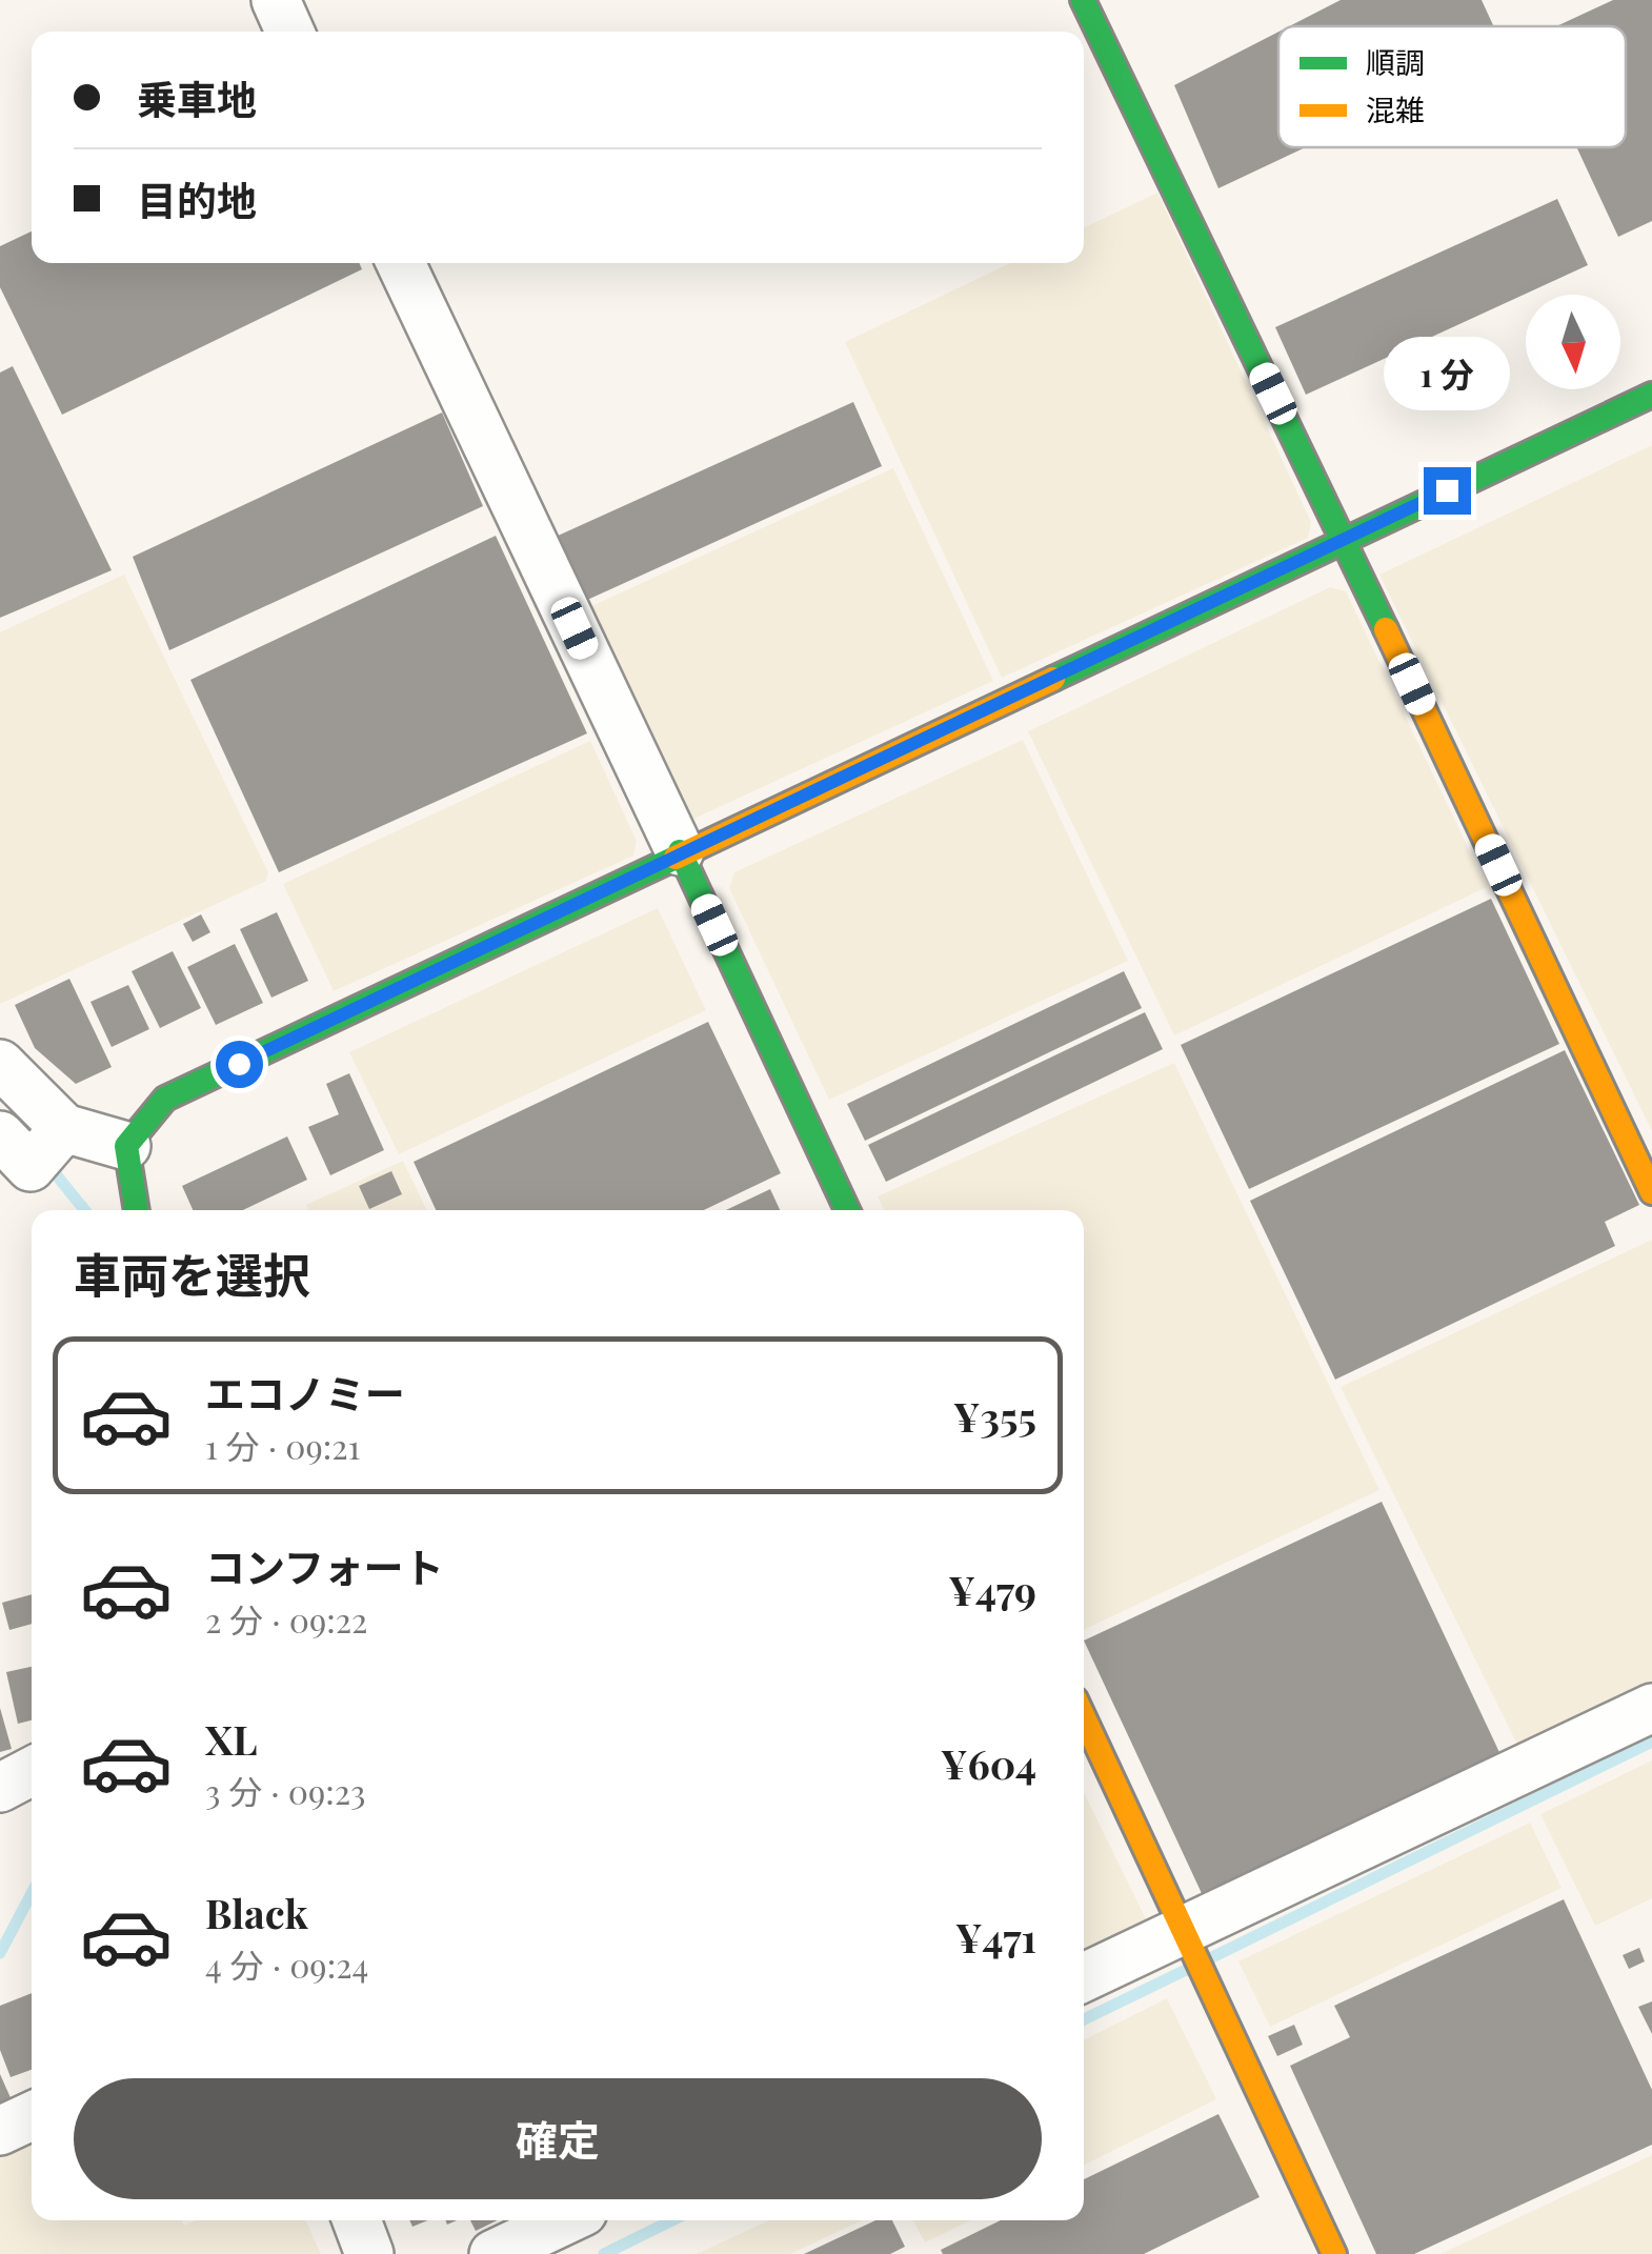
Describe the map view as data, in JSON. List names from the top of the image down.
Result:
{
  "legend": ["順調", "混雑"],
  "north": "bottom",
  "page": {
    "banner": ["乗車地", "目的地"],
    "bubble": "1 分",
    "heading": "車両を選択",
    "list": [
      {
        "name": "エコノミー",
        "note": "1 分 · 09:21",
        "value": "¥355"
      },
      {
        "name": "コンフォート",
        "note": "2 分 · 09:22",
        "value": "¥479"
      },
      {
        "name": "XL",
        "note": "3 分 · 09:23",
        "value": "¥604"
      },
      {
        "name": "Black",
        "note": "4 分 · 09:24",
        "value": "¥471"
      }
    ],
    "buttons": "確定"
  }
}
